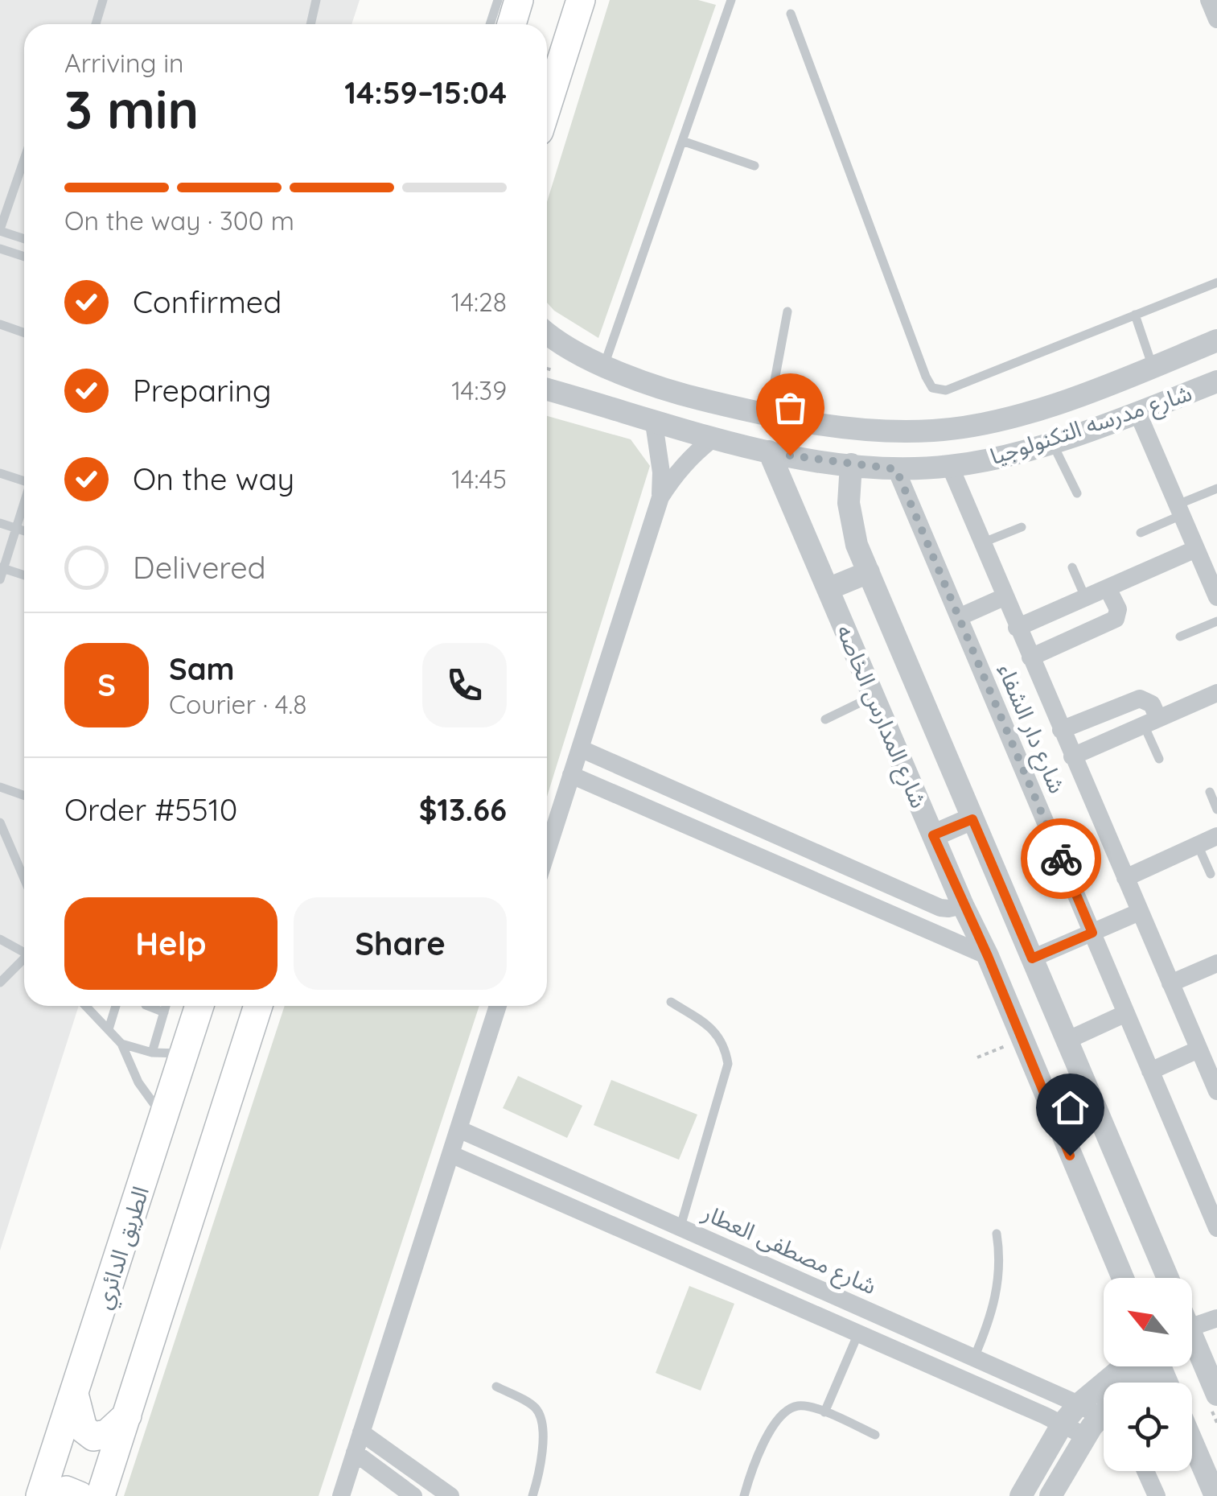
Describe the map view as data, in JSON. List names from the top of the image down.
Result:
{
  "streets": {
    "main road": ["الطريق الدائري"],
    "street": [
      "شارع مدرسه التكنولوجيا",
      "شارع المدارس الخاصه",
      "شارع دار الشفاء",
      "شارع مصطفى العطار"
    ]
  },
  "crossings": [
    ["شارع مدرسه التكنولوجيا", "شارع المدارس الخاصه"],
    ["شارع مدرسه التكنولوجيا", "شارع دار الشفاء"]
  ],
  "north": "top left",
  "page": {
    "heading": ["3 min", "Arriving in", "14:59–15:04"],
    "panel": [
      "Sam",
      "Courier · 4.8",
      "Order #5510",
      "$13.66"
    ],
    "bar": "On the way · 300 m",
    "list": [
      ["Confirmed", "14:28"],
      ["Preparing", "14:39"],
      ["On the way", "14:45"],
      "Delivered"
    ],
    "round": "S",
    "buttons": ["Help", "Share"]
  }
}
